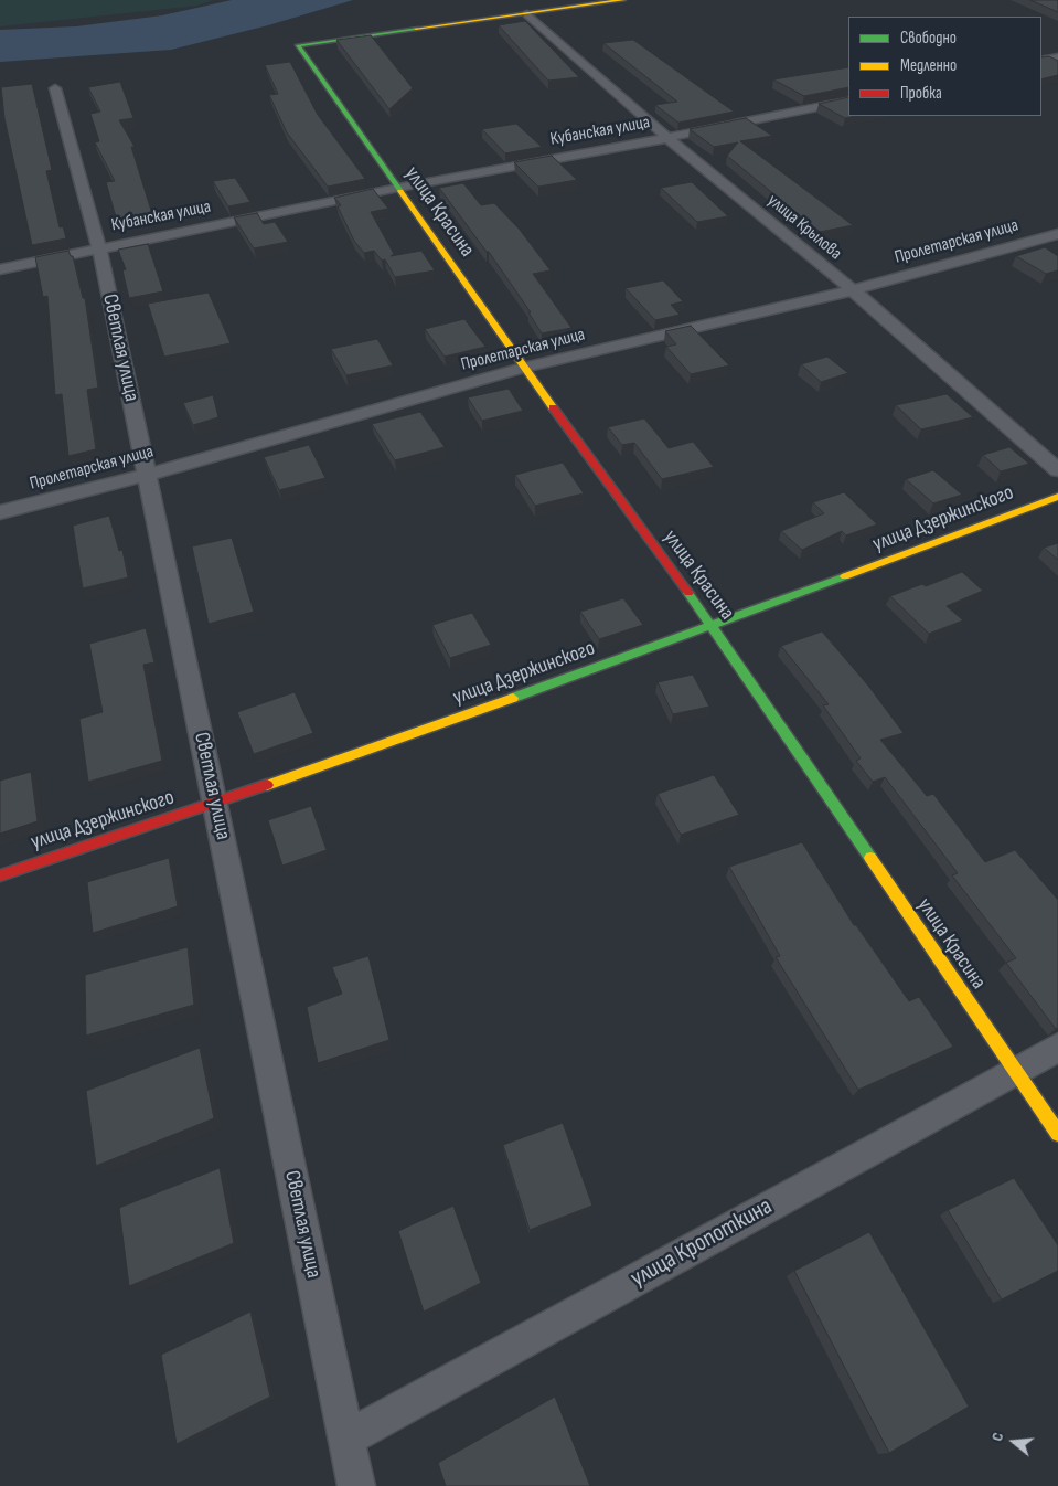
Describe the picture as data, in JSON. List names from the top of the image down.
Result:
{
  "streets": {
    "street": [
      "Кубанская улица",
      "улица Красина",
      "улица Крылова",
      "Пролетарская улица",
      "Светлая улица",
      "улица Дзержинского",
      "улица Кропоткина"
    ]
  },
  "crossings": [
    ["Кубанская улица", "улица Красина"],
    ["Кубанская улица", "улица Крылова"],
    ["Кубанская улица", "Светлая улица"],
    ["улица Красина", "улица Крылова"],
    ["улица Красина", "Пролетарская улица"],
    ["улица Красина", "улица Дзержинского"],
    ["улица Красина", "улица Кропоткина"],
    ["улица Крылова", "Пролетарская улица"],
    ["Пролетарская улица", "Светлая улица"],
    ["Светлая улица", "улица Дзержинского"],
    ["Светлая улица", "улица Кропоткина"]
  ],
  "legend": ["Свободно", "Медленно", "Пробка"],
  "north": "left"
}
